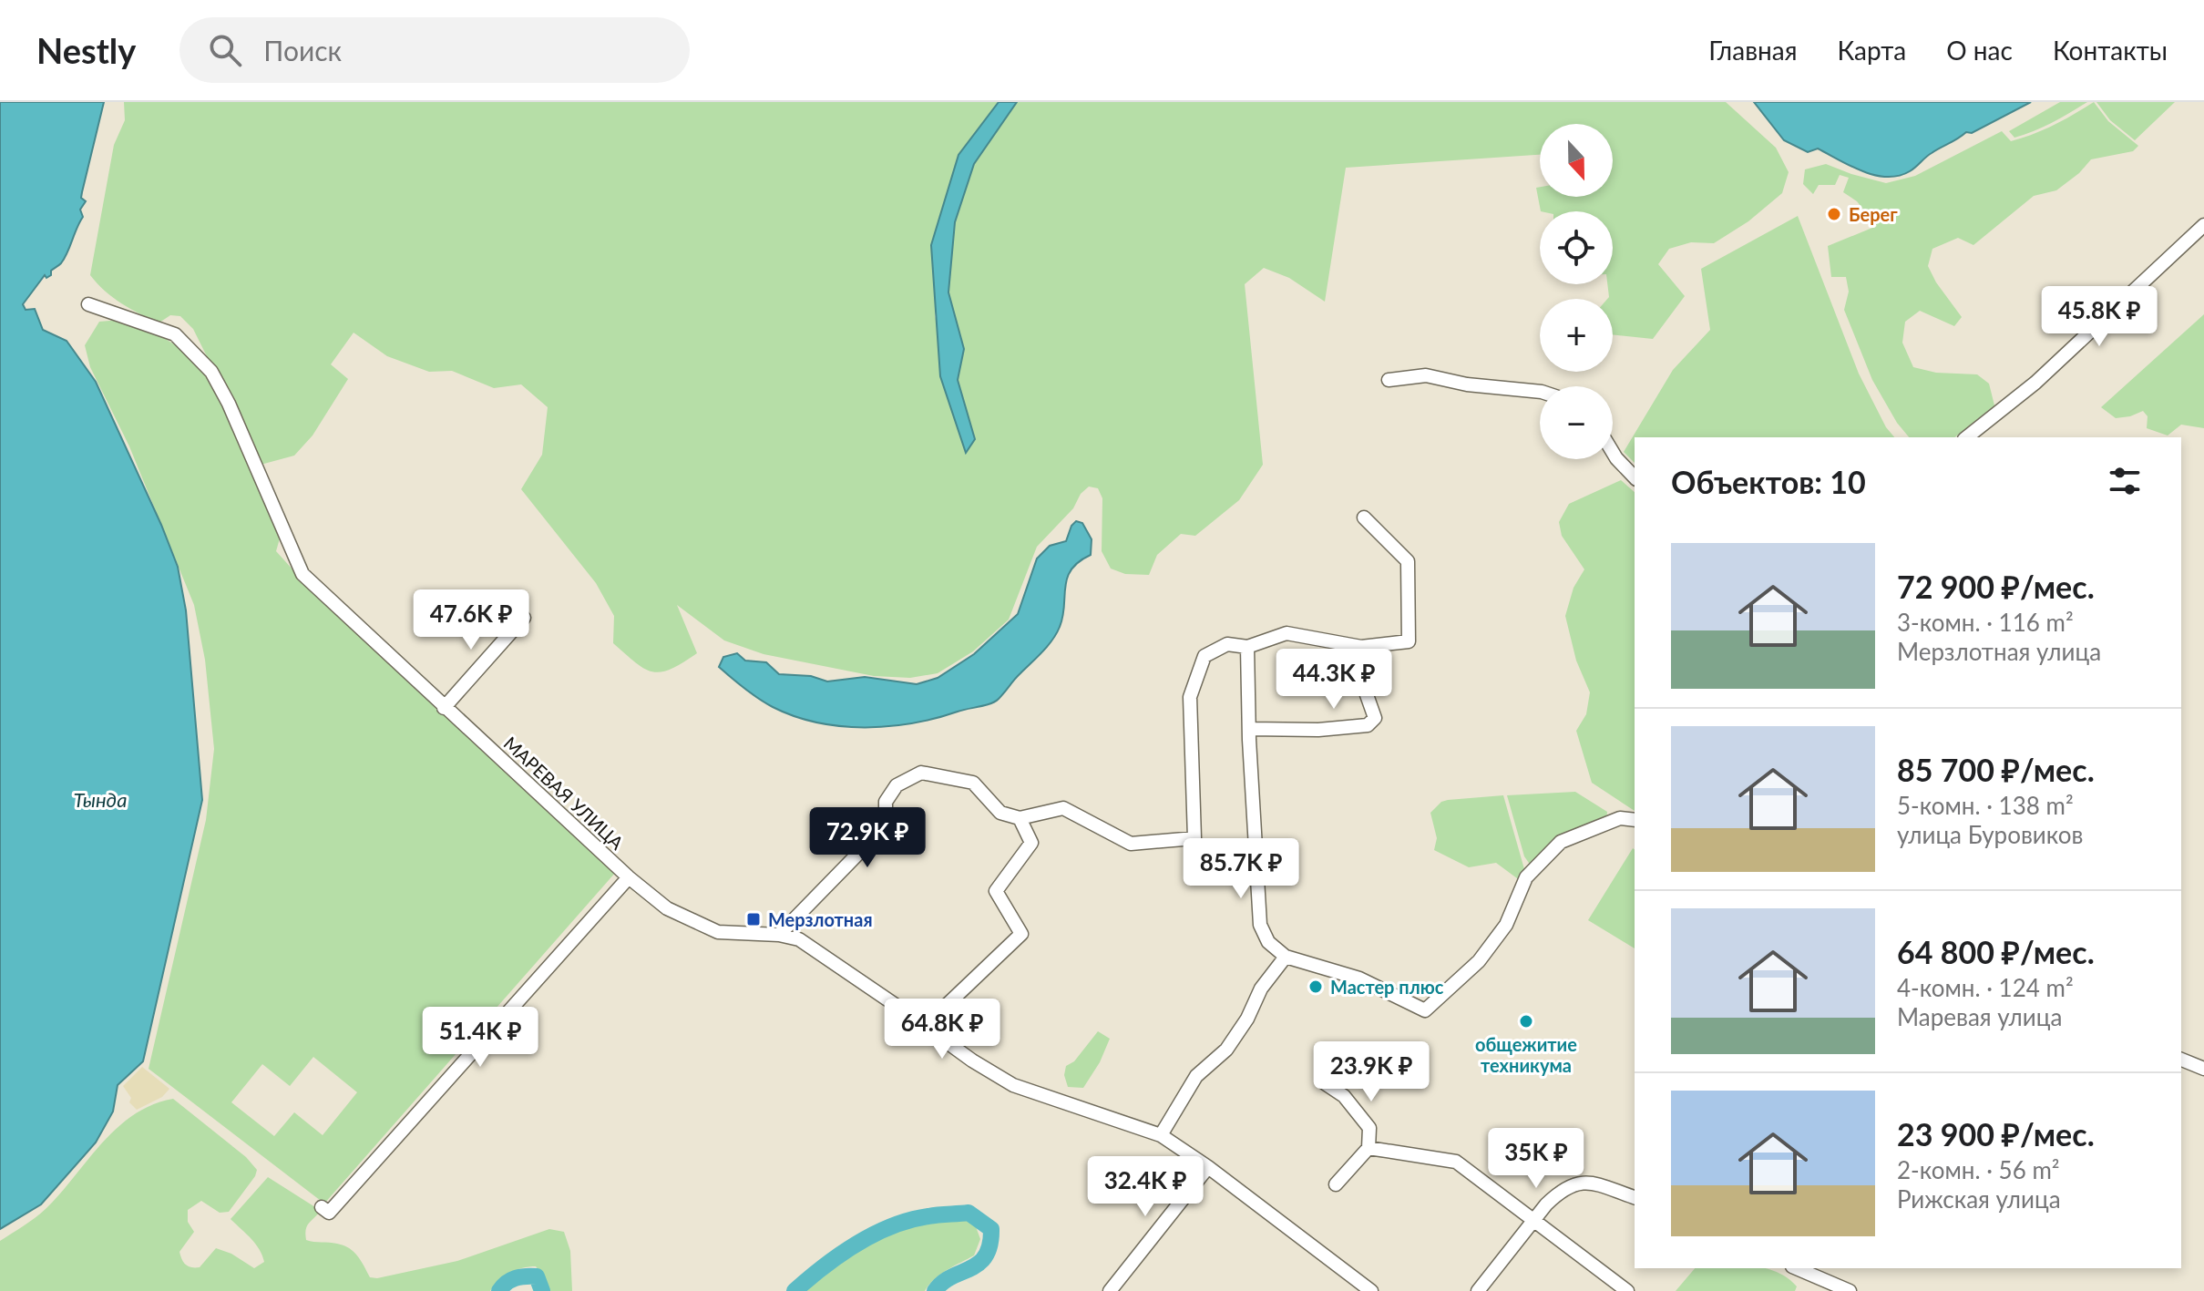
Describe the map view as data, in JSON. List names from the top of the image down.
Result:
{
  "streets": {
    "street": ["МАРЕВАЯ УЛИЦА"]
  },
  "water": ["Тында"],
  "places": {
    "other": ["Берег", "Мастер плюс", "общежитие техникума"],
    "transit": ["Мерзлотная"]
  },
  "north": "bottom",
  "page": {
    "header": "Nestly",
    "search": "Поиск",
    "nav": [
      "Главная",
      "Карта",
      "О нас",
      "Контакты"
    ],
    "map_buttons": ["+", "−"],
    "price": [
      "45.8K ₽",
      "47.6K ₽",
      "44.3K ₽",
      "72.9K ₽",
      "85.7K ₽",
      "64.8K ₽",
      "51.4K ₽",
      "23.9K ₽",
      "35K ₽",
      "32.4K ₽"
    ],
    "heading": "Объектов: 10",
    "list": [
      {
        "name": "72 900 ₽/мес.",
        "note": "3-комн. · 116 m² · Мерзлотная улица"
      },
      {
        "name": "85 700 ₽/мес.",
        "note": "5-комн. · 138 m² · улица Буровиков"
      },
      {
        "name": "64 800 ₽/мес.",
        "note": "4-комн. · 124 m² · Маревая улица"
      },
      {
        "name": "23 900 ₽/мес.",
        "note": "2-комн. · 56 m² · Рижская улица"
      }
    ]
  }
}
